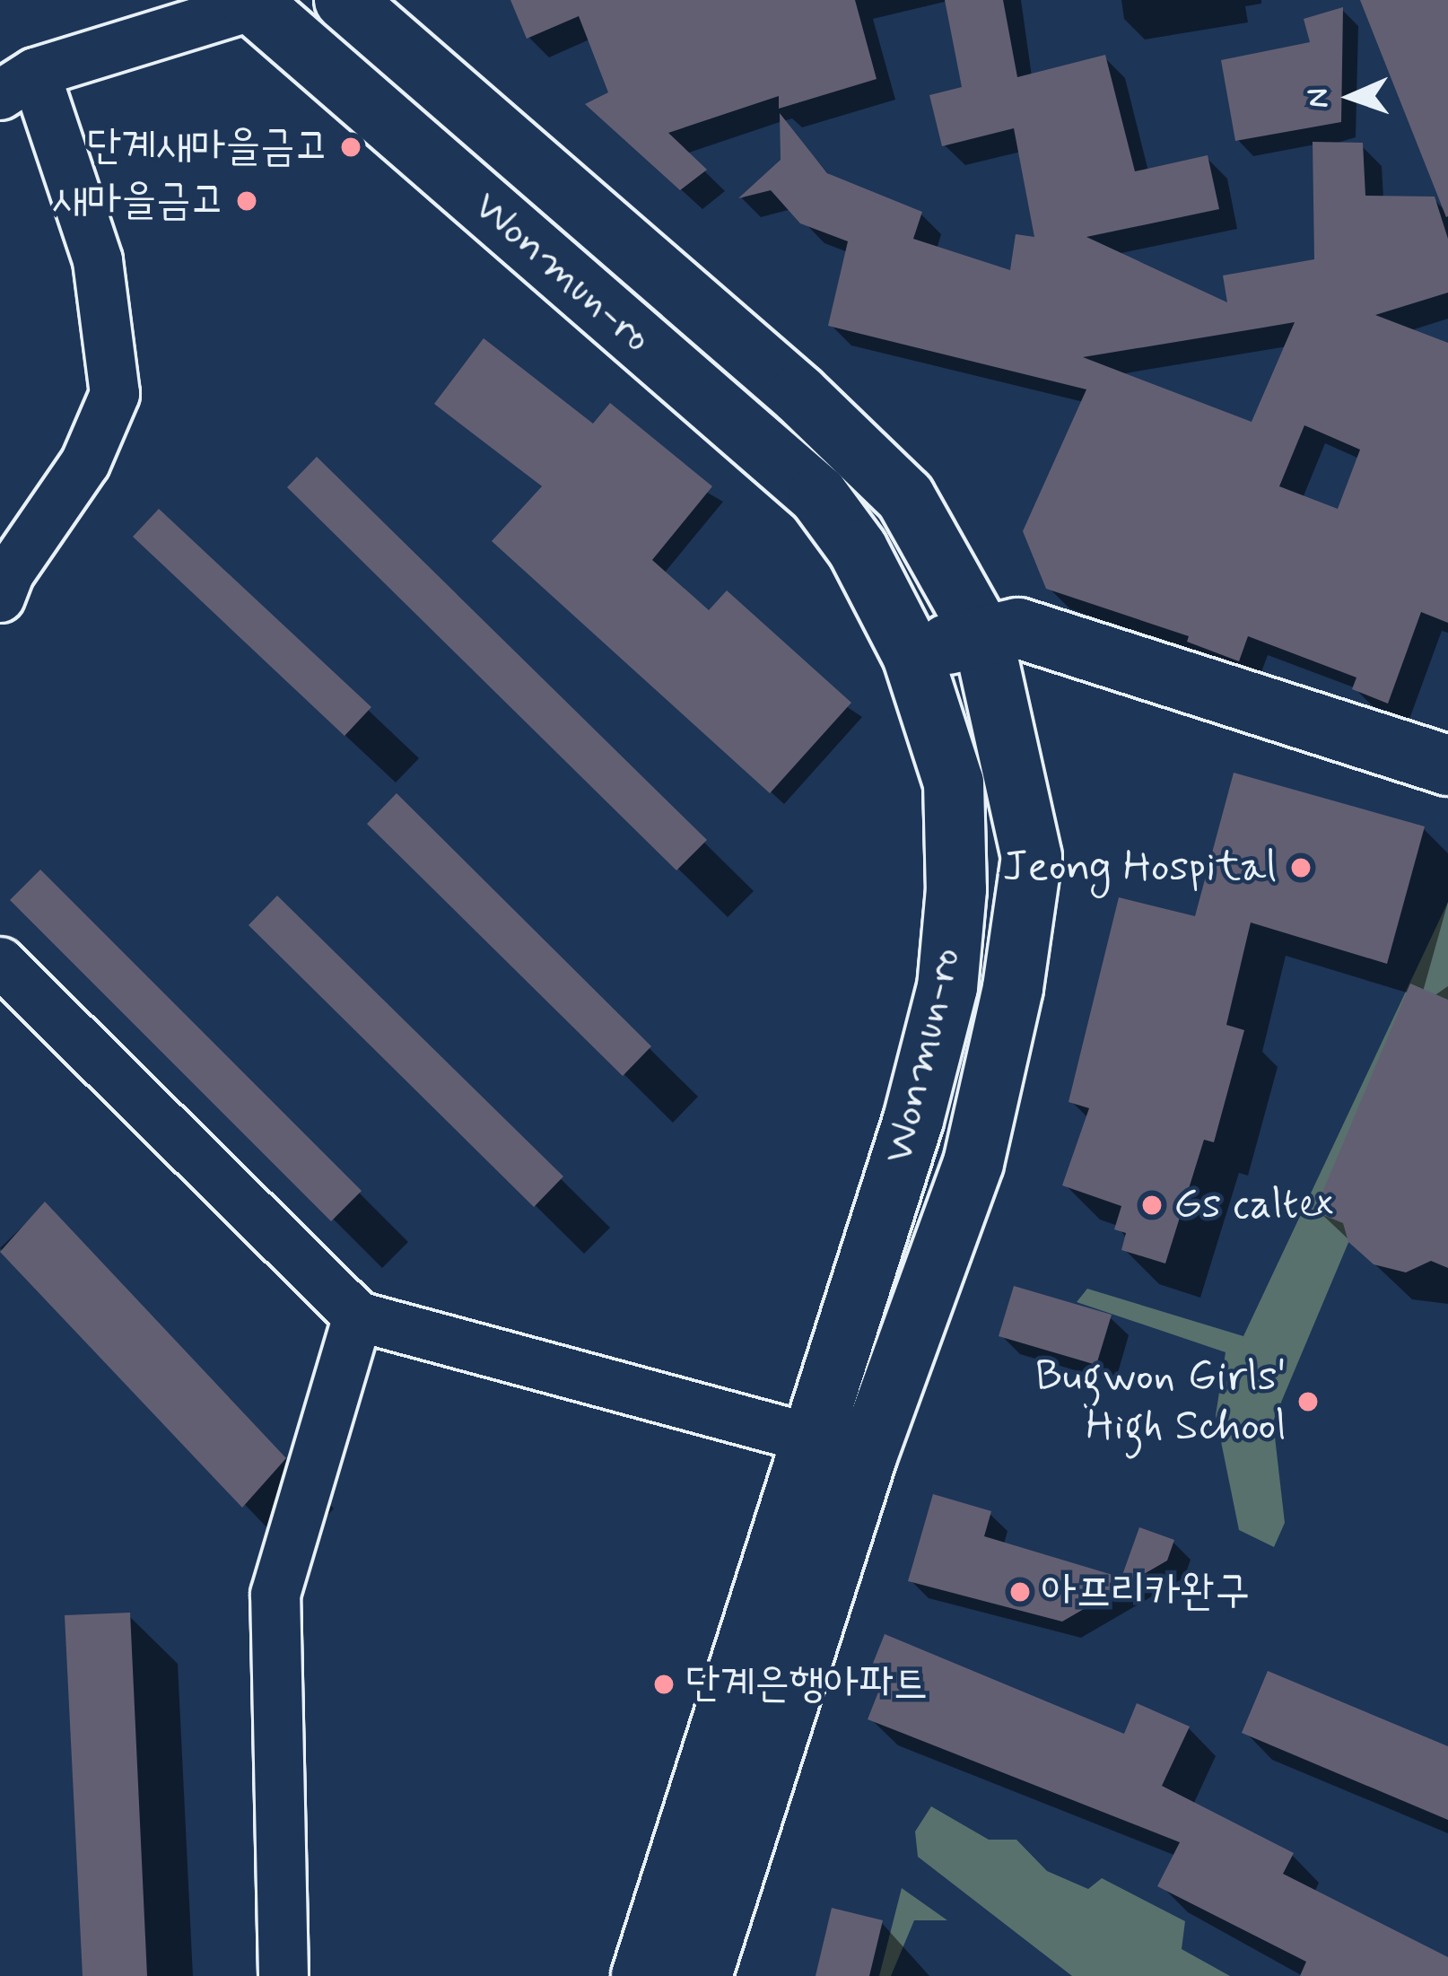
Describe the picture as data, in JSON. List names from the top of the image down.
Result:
{
  "streets": {
    "main road": ["Wonmun-ro"]
  },
  "places": [
    "단계새마을금고",
    "새마을금고",
    "Jeong Hospital",
    "Gs caltex",
    "Bugwon Girls' High School",
    "아프리카완구",
    "단계은행아파트"
  ],
  "north": "left"
}
